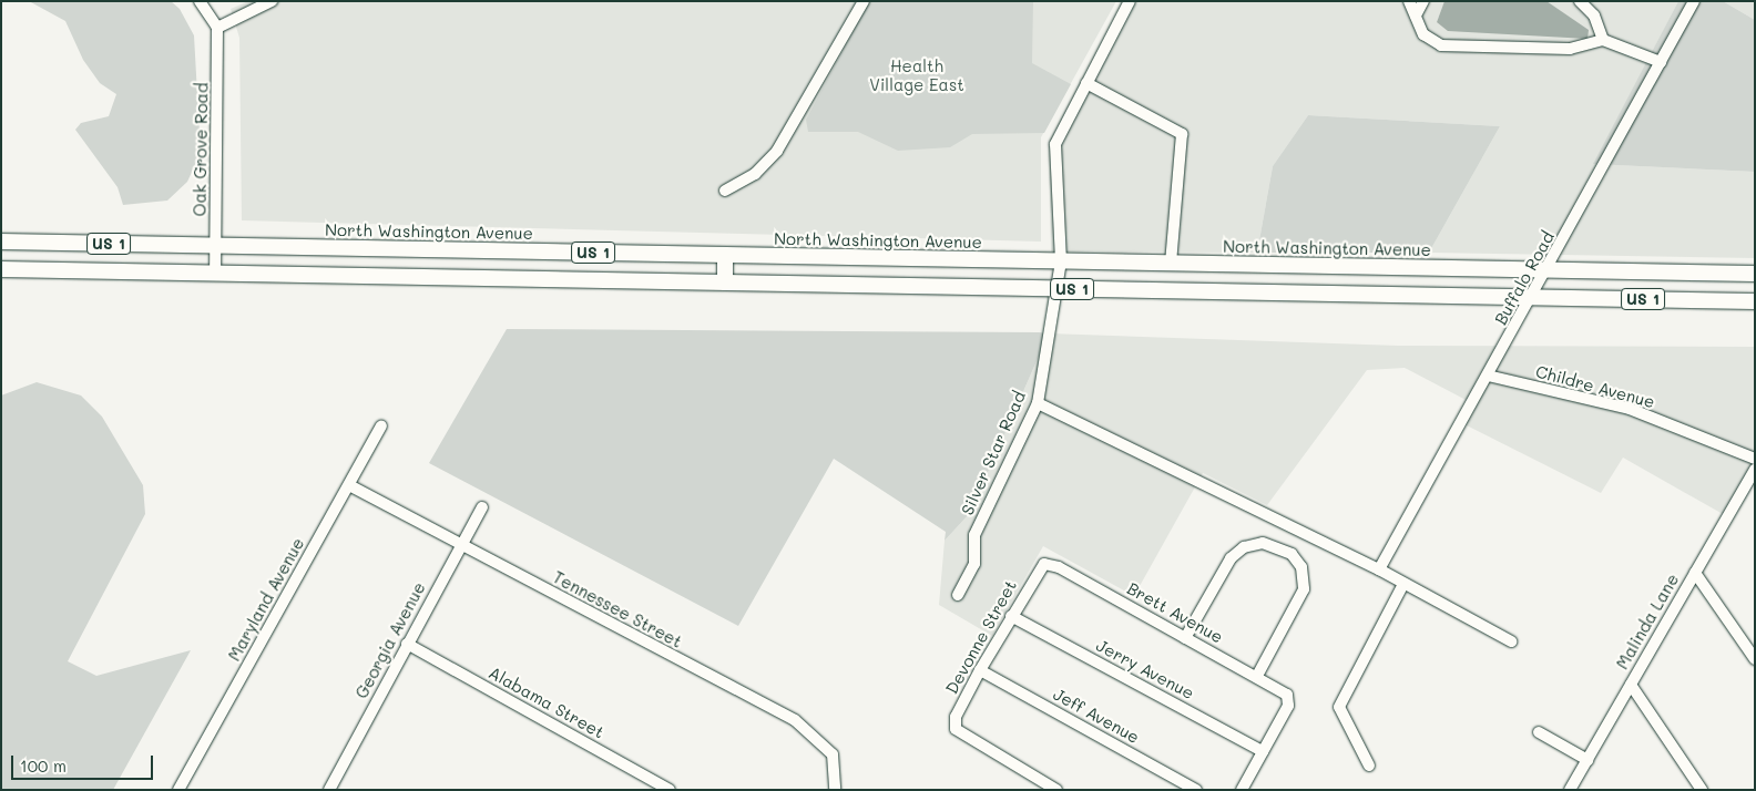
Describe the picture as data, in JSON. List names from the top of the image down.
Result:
{
  "streets": {
    "main road": ["North Washington Avenue", "US 1"],
    "street": [
      "Oak Grove Road",
      "Buffalo Road",
      "Childre Avenue",
      "Silver Star Road",
      "Maryland Avenue",
      "Tennessee Street",
      "Brett Avenue",
      "Malinda Lane",
      "Devonne Street",
      "Georgia Avenue",
      "Jerry Avenue",
      "Alabama Street",
      "Jeff Avenue"
    ]
  },
  "crossings": [
    ["Oak Grove Road", "North Washington Avenue"],
    ["Oak Grove Road", "US 1"],
    ["North Washington Avenue", "Buffalo Road"],
    ["North Washington Avenue", "Silver Star Road"],
    ["US 1", "Buffalo Road"],
    ["US 1", "Silver Star Road"],
    ["Buffalo Road", "Childre Avenue"],
    ["Maryland Avenue", "Tennessee Street"],
    ["Tennessee Street", "Georgia Avenue"],
    ["Brett Avenue", "Devonne Street"],
    ["Brett Avenue", "Jerry Avenue"],
    ["Devonne Street", "Jerry Avenue"],
    ["Devonne Street", "Jeff Avenue"],
    ["Georgia Avenue", "Alabama Street"]
  ],
  "parks": ["Health Village East"],
  "scale_bar": "100 m"
}
